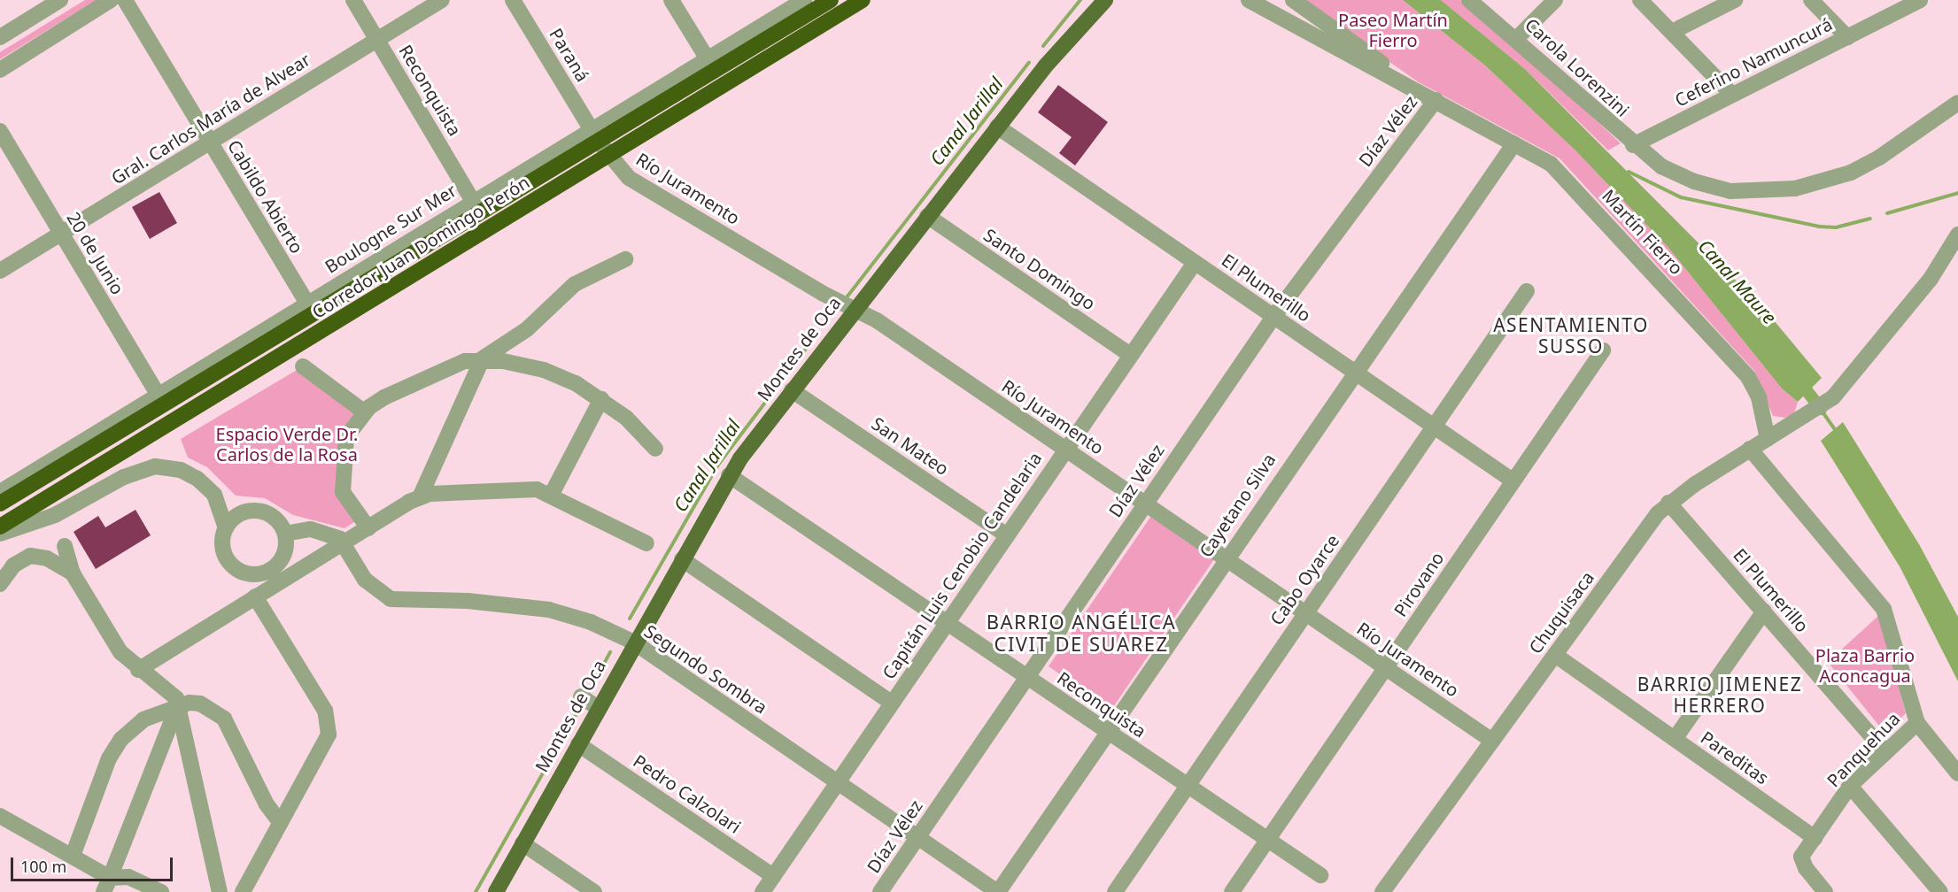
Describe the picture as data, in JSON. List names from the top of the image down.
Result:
{
  "streets": {
    "highway": ["Corredor Juan Domingo Perón"],
    "main road": ["Montes de Oca"],
    "street": [
      "Paraná",
      "Ceferino Namuncurá",
      "Carola Lorenzini",
      "Reconquista",
      "Gral. Carlos María de Alvear",
      "Díaz Vélez",
      "Río Juramento",
      "Cabildo Abierto",
      "Boulogne Sur Mer",
      "Martín Fierro",
      "20 de Junio",
      "Santo Domingo",
      "El Plumerillo",
      "San Mateo",
      "Cayetano Silva",
      "Capitán Luis Cenobio Candelaria",
      "Cabo Oyarce",
      "Pirovano",
      "Chuquisaca",
      "Segundo Sombra",
      "Panquehua",
      "Pareditas",
      "Pedro Calzolari"
    ]
  },
  "crossings": [
    ["Paraná", "Río Juramento"],
    ["Paraná", "Boulogne Sur Mer"],
    ["Paraná", "Corredor Juan Domingo Perón"],
    ["Ceferino Namuncurá", "Carola Lorenzini"],
    ["Reconquista", "Gral. Carlos María de Alvear"],
    ["Reconquista", "Díaz Vélez"],
    ["Reconquista", "Boulogne Sur Mer"],
    ["Reconquista", "Montes de Oca"],
    ["Reconquista", "Cayetano Silva"],
    ["Reconquista", "Capitán Luis Cenobio Candelaria"],
    ["Reconquista", "Cabo Oyarce"],
    ["Reconquista", "Pirovano"],
    ["Gral. Carlos María de Alvear", "Cabildo Abierto"],
    ["Gral. Carlos María de Alvear", "20 de Junio"],
    ["Díaz Vélez", "Río Juramento"],
    ["Díaz Vélez", "Martín Fierro"],
    ["Díaz Vélez", "El Plumerillo"],
    ["Díaz Vélez", "Segundo Sombra"],
    ["Río Juramento", "Boulogne Sur Mer"],
    ["Río Juramento", "Corredor Juan Domingo Perón"],
    ["Río Juramento", "Montes de Oca"],
    ["Río Juramento", "Cayetano Silva"],
    ["Río Juramento", "Capitán Luis Cenobio Candelaria"],
    ["Río Juramento", "Cabo Oyarce"],
    ["Río Juramento", "Pirovano"],
    ["Río Juramento", "Chuquisaca"],
    ["Cabildo Abierto", "Boulogne Sur Mer"],
    ["Boulogne Sur Mer", "Corredor Juan Domingo Perón"],
    ["Boulogne Sur Mer", "20 de Junio"],
    ["Martín Fierro", "Cayetano Silva"],
    ["Martín Fierro", "Chuquisaca"],
    ["Santo Domingo", "Montes de Oca"],
    ["Santo Domingo", "Capitán Luis Cenobio Candelaria"],
    ["El Plumerillo", "Montes de Oca"],
    ["El Plumerillo", "Cayetano Silva"],
    ["El Plumerillo", "Capitán Luis Cenobio Candelaria"],
    ["El Plumerillo", "Cabo Oyarce"],
    ["El Plumerillo", "Pirovano"],
    ["El Plumerillo", "Chuquisaca"],
    ["El Plumerillo", "Panquehua"],
    ["Montes de Oca", "San Mateo"],
    ["Montes de Oca", "Segundo Sombra"],
    ["Montes de Oca", "Pedro Calzolari"],
    ["San Mateo", "Capitán Luis Cenobio Candelaria"],
    ["Cayetano Silva", "Segundo Sombra"],
    ["Capitán Luis Cenobio Candelaria", "Segundo Sombra"],
    ["Capitán Luis Cenobio Candelaria", "Pedro Calzolari"],
    ["Chuquisaca", "Pareditas"],
    ["Panquehua", "Pareditas"]
  ],
  "districts": ["ASENTAMIENTO SUSSO", "BARRIO ANGÉLICA CIVIT DE SUAREZ", "BARRIO JIMENEZ HERRERO"],
  "water": ["Canal Jarillal", "Canal Maure"],
  "parks": ["Paseo Martín Fierro", "Espacio Verde Dr. Carlos de la Rosa", "Plaza Barrio Aconcagua"],
  "scale_bar": "100 m"
}
